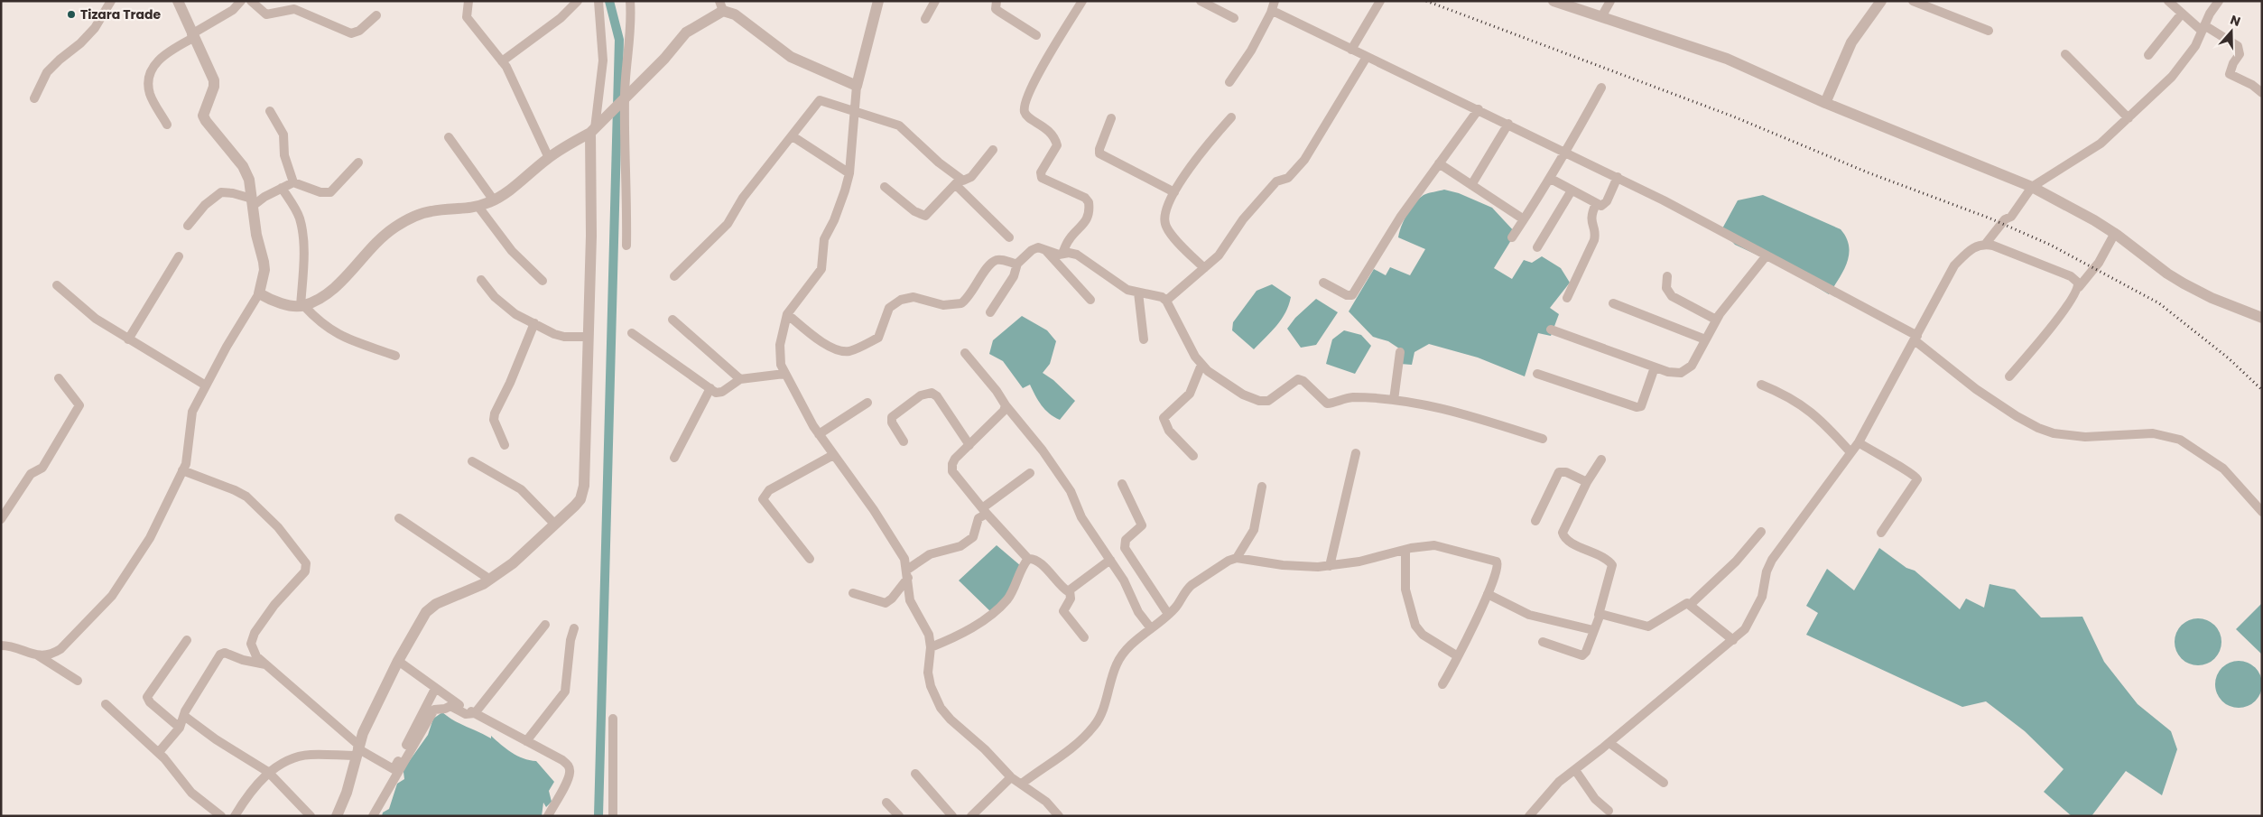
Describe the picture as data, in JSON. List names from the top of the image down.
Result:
{
  "places": ["Tizara Trade"],
  "north": "top"
}
